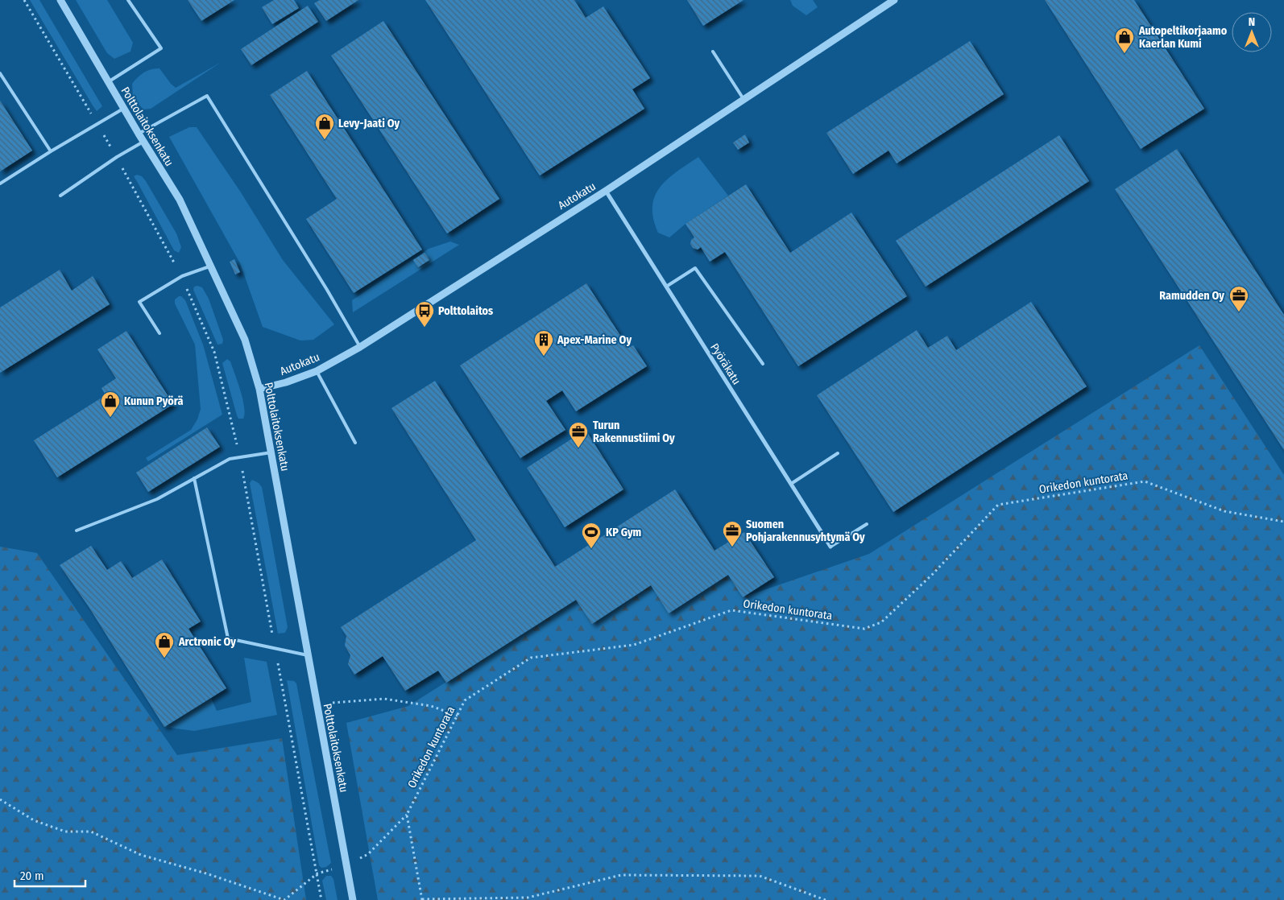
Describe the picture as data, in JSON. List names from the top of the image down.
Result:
{
  "streets": {
    "street": ["Polttolaitoksenkatu", "Autokatu", "Pyöräkatu"],
    "path": ["Orikedon kuntorata"]
  },
  "crossings": [
    ["Polttolaitoksenkatu", "Autokatu"],
    ["Polttolaitoksenkatu", "Orikedon kuntorata"],
    ["Autokatu", "Pyöräkatu"]
  ],
  "places": {
    "shop": [
      "Autopeltikorjaamo Kaerlan Kumi",
      "Levy-Jaati Oy",
      "Kunun Pyörä",
      "Arctronic Oy"
    ],
    "office": ["Ramudden Oy", "Turun Rakennustiimi Oy", "Suomen Pohjarakennusyhtymä Oy"],
    "bus stop": ["Polttolaitos"],
    "building": ["Apex-Marine Oy"],
    "sports": ["KP Gym"]
  },
  "scale_bar": "20 m",
  "north": "top"
}
